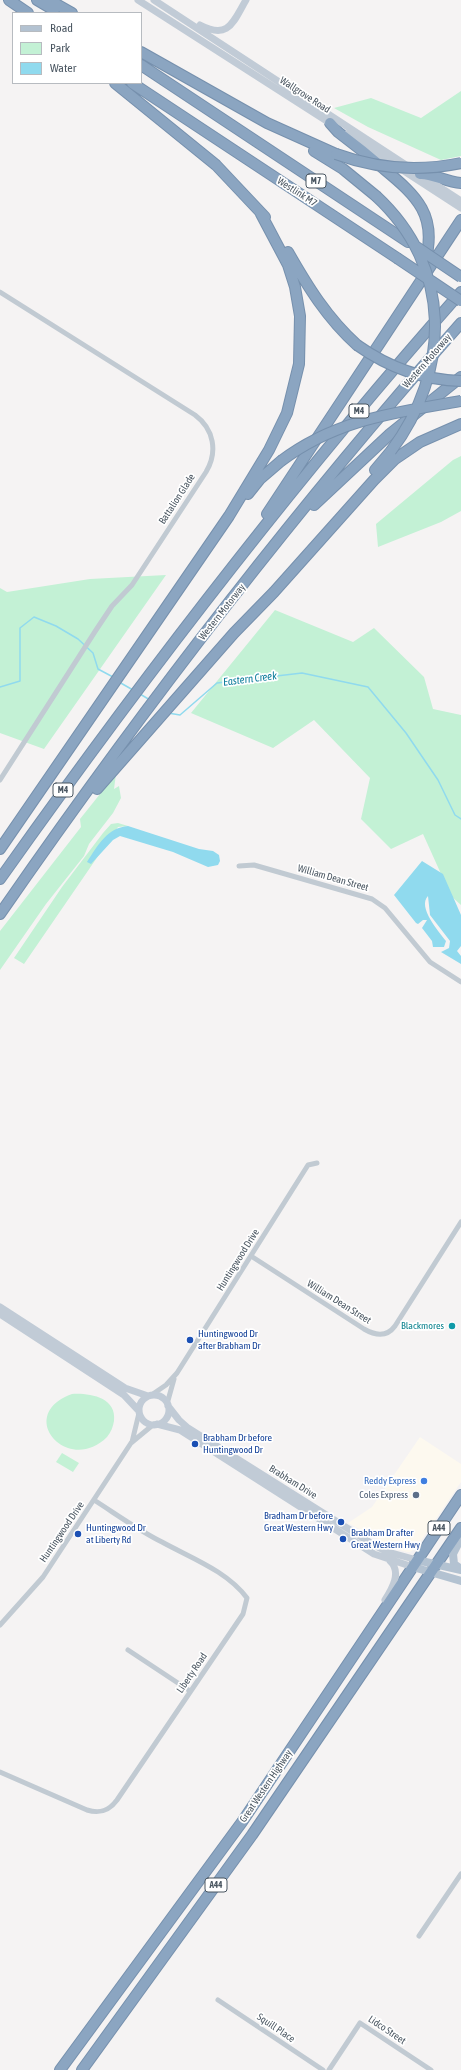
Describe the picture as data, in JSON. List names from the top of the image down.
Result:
{
  "streets": {
    "highway": [
      "M7",
      "Westlink M7",
      "Western Motorway",
      "M4",
      "A44",
      "Great Western Highway"
    ],
    "main road": ["Wallgrove Road", "Brabham Drive"],
    "street": [
      "Battalion Glade",
      "William Dean Street",
      "Huntingwood Drive",
      "Liberty Road",
      "Squill Place",
      "Lidco Street"
    ]
  },
  "crossings": [
    ["William Dean Street", "Huntingwood Drive"],
    ["Huntingwood Drive", "Brabham Drive"],
    ["Huntingwood Drive", "Liberty Road"],
    ["Brabham Drive", "Great Western Highway"]
  ],
  "water": ["Eastern Creek"],
  "places": [
    "Blackmores",
    "Huntingwood Dr after Brabham Dr",
    "Brabham Dr before Huntingwood Dr",
    "Reddy Express",
    "Coles Express",
    "Bradham Dr before Great Western Hwy",
    "Huntingwood Dr at Liberty Rd",
    "Brabham Dr after Great Western Hwy"
  ],
  "legend": ["Road", "Park", "Water"]
}
